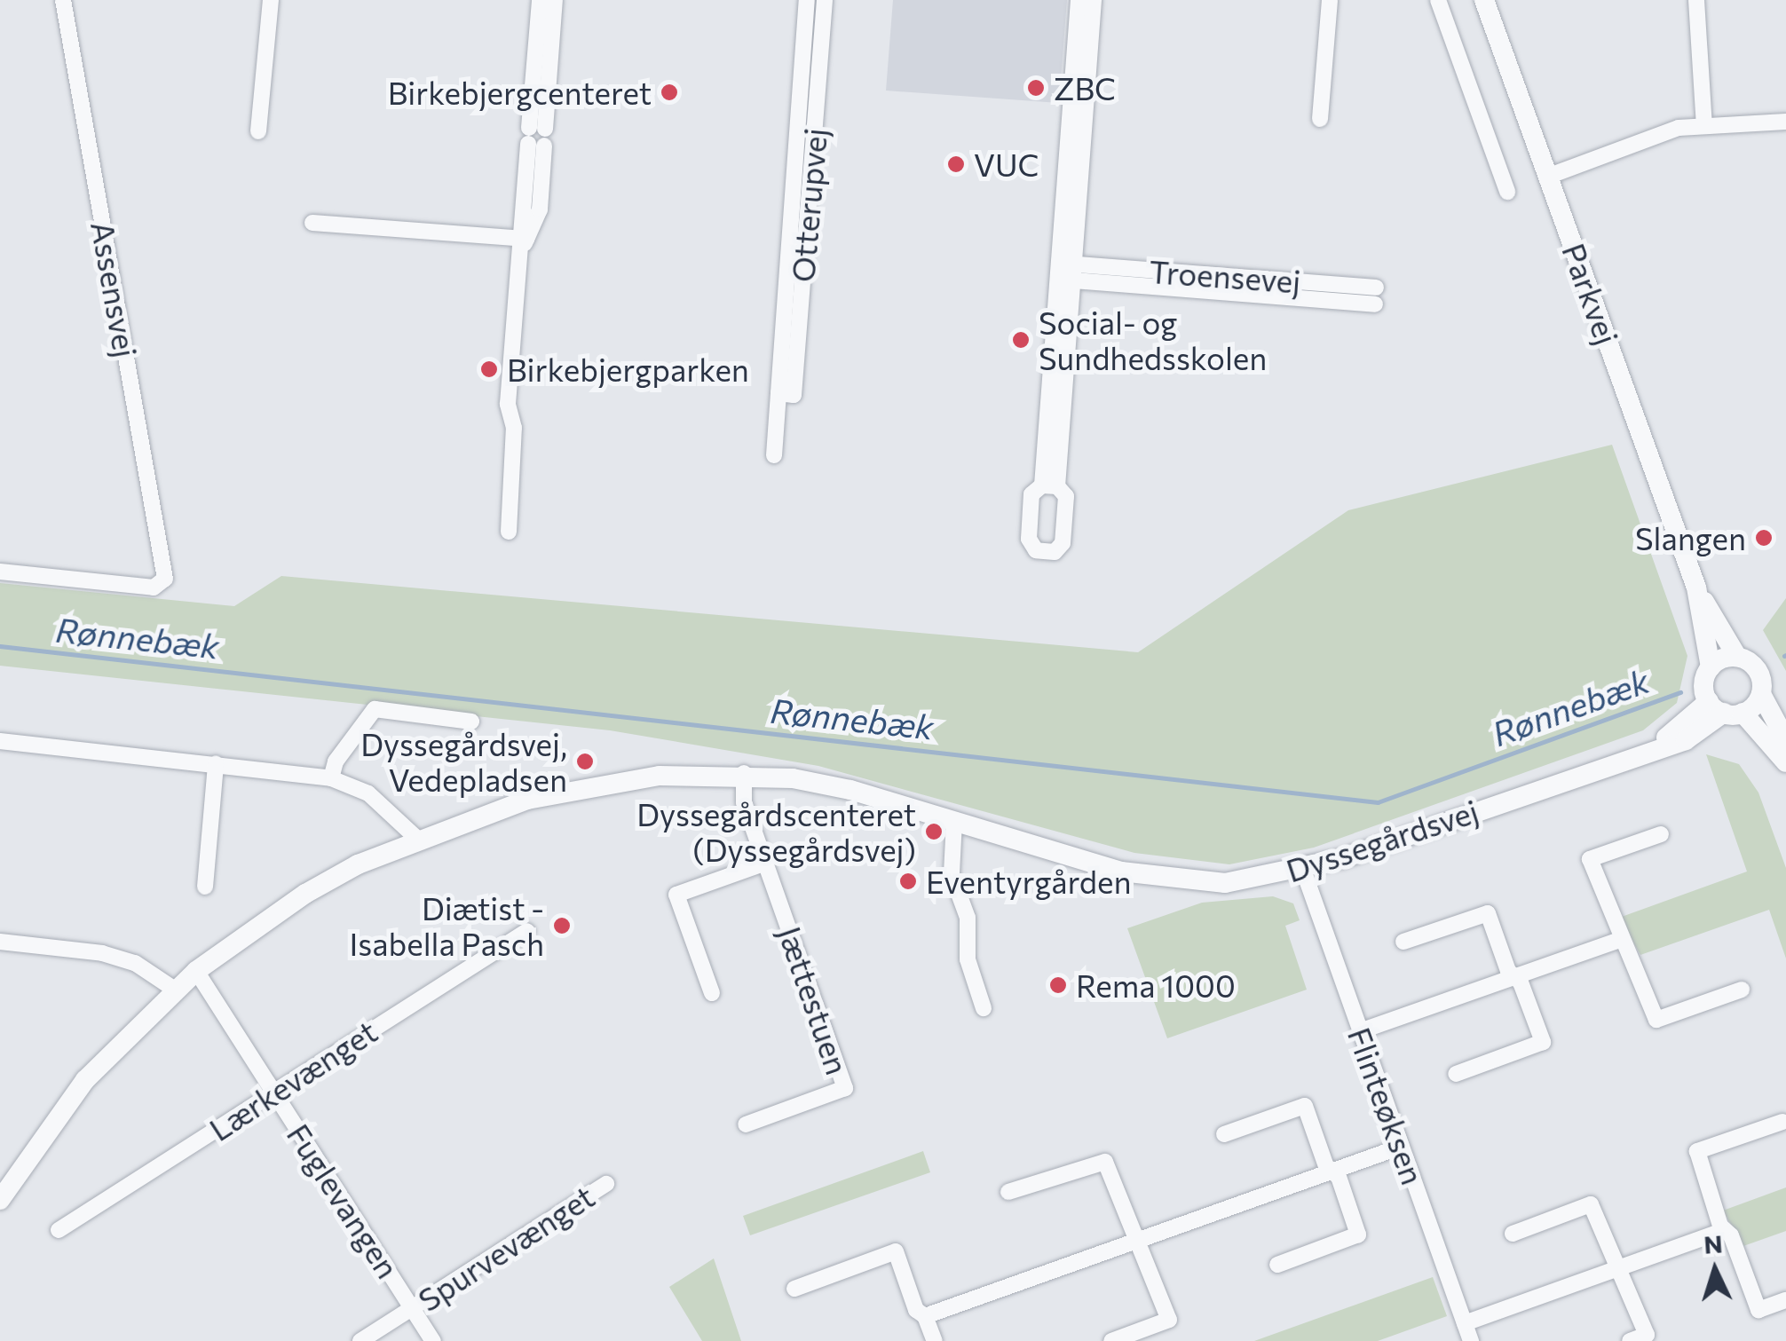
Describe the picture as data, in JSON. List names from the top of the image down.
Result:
{
  "streets": {
    "street": [
      "Otterupvej",
      "Troensevej",
      "Assensvej",
      "Parkvej",
      "Dyssegårdsvej",
      "Jættestuen",
      "Lærkevænget",
      "Flinteøksen",
      "Fuglevangen",
      "Spurvevænget"
    ]
  },
  "crossings": [
    ["Parkvej", "Dyssegårdsvej"],
    ["Dyssegårdsvej", "Jættestuen"],
    ["Dyssegårdsvej", "Flinteøksen"],
    ["Dyssegårdsvej", "Fuglevangen"],
    ["Lærkevænget", "Fuglevangen"],
    ["Fuglevangen", "Spurvevænget"]
  ],
  "water": ["Rønnebæk"],
  "places": [
    "ZBC",
    "Birkebjergcenteret",
    "VUC",
    "Social- og Sundhedsskolen",
    "Birkebjergparken",
    "Slangen",
    "Dyssegårdsvej, Vedepladsen",
    "Dyssegårdscenteret (Dyssegårdsvej)",
    "Eventyrgården",
    "Diætist - Isabella Pasch",
    "Rema 1000"
  ],
  "north": "top"
}
